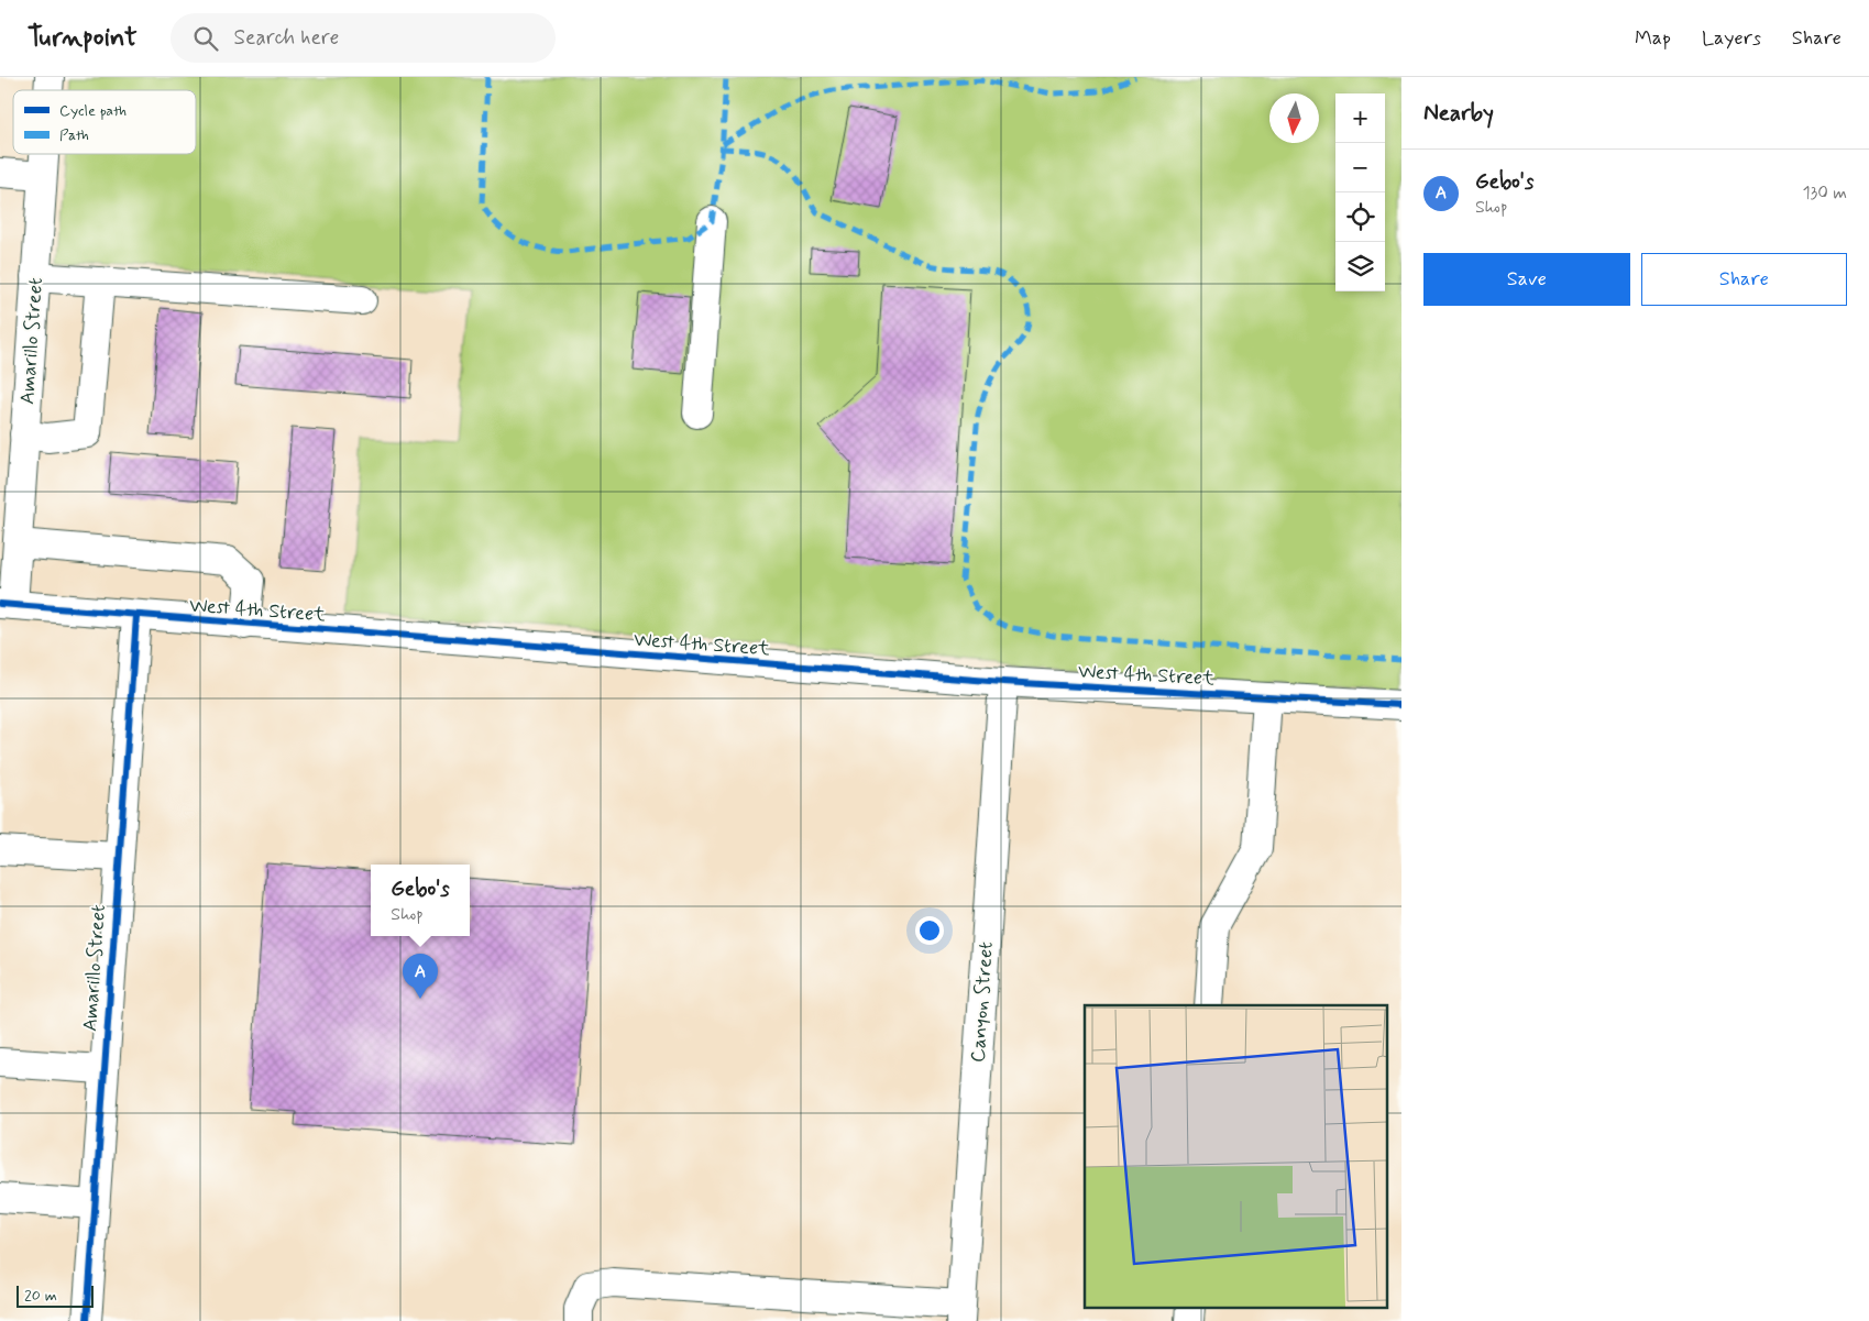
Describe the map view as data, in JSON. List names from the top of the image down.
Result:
{
  "streets": {
    "street": ["Amarillo Street", "West 4th Street", "Canyon Street"]
  },
  "crossings": [
    ["Amarillo Street", "West 4th Street"],
    ["West 4th Street", "Canyon Street"]
  ],
  "legend": ["Cycle path", "Path"],
  "scale_bar": "20 m",
  "north": "bottom",
  "page": {
    "header": "Turnpoint",
    "search": "Search here",
    "nav": ["Map", "Layers", "Share"],
    "heading": "Nearby",
    "map_buttons": ["+", "−"],
    "list": [
      {
        "mark": "A",
        "name": "Gebo's",
        "note": "Shop",
        "value": "130 m"
      }
    ],
    "buttons": ["Save", "Share"],
    "popup": ["Gebo's", "Shop"],
    "pins": "A",
    "scale": "20 m"
  }
}
